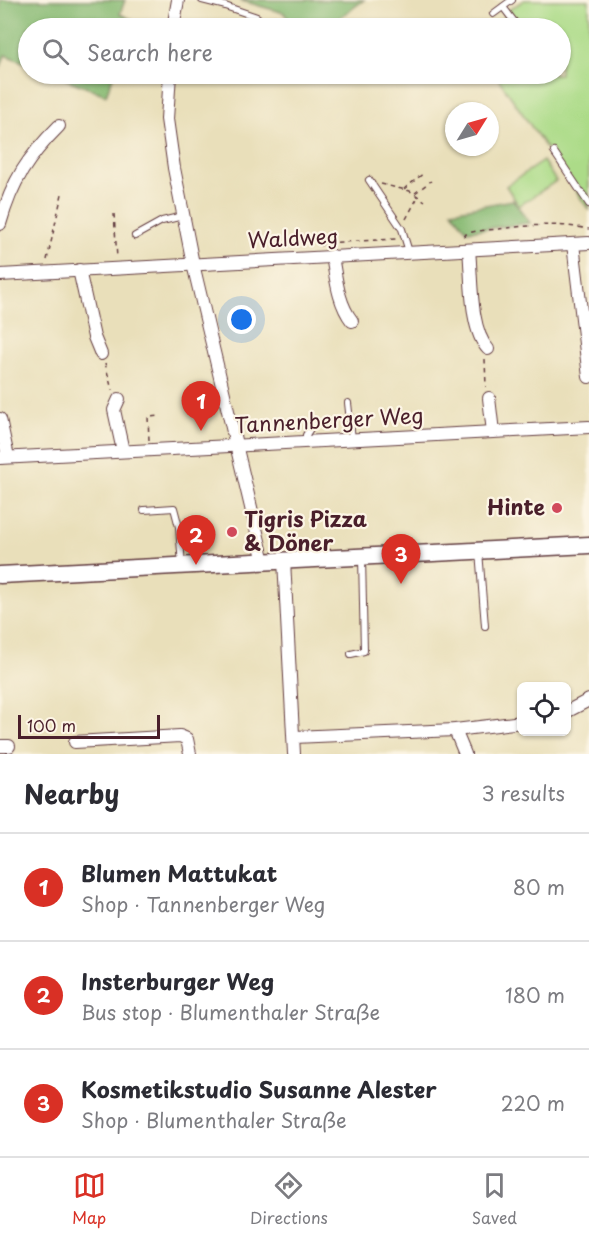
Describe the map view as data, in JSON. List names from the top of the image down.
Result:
{
  "streets": {
    "street": ["Waldweg", "Tannenberger Weg"]
  },
  "places": ["Hinte", "Tigris Pizza & Döner"],
  "scale_bar": "100 m",
  "north": "top right",
  "page": {
    "search": "Search here",
    "pins": ["1", "2", "3"],
    "scale": "100 m",
    "heading": ["Nearby", "3 results"],
    "list": [
      {
        "mark": "1",
        "name": "Blumen Mattukat",
        "note": "Shop · Tannenberger Weg",
        "value": "80 m"
      },
      {
        "mark": "2",
        "name": "Insterburger Weg",
        "note": "Bus stop · Blumenthaler Straße",
        "value": "180 m"
      },
      {
        "mark": "3",
        "name": "Kosmetikstudio Susanne Alester",
        "note": "Shop · Blumenthaler Straße",
        "value": "220 m"
      }
    ],
    "nav": ["Map", "Directions", "Saved"]
  }
}
